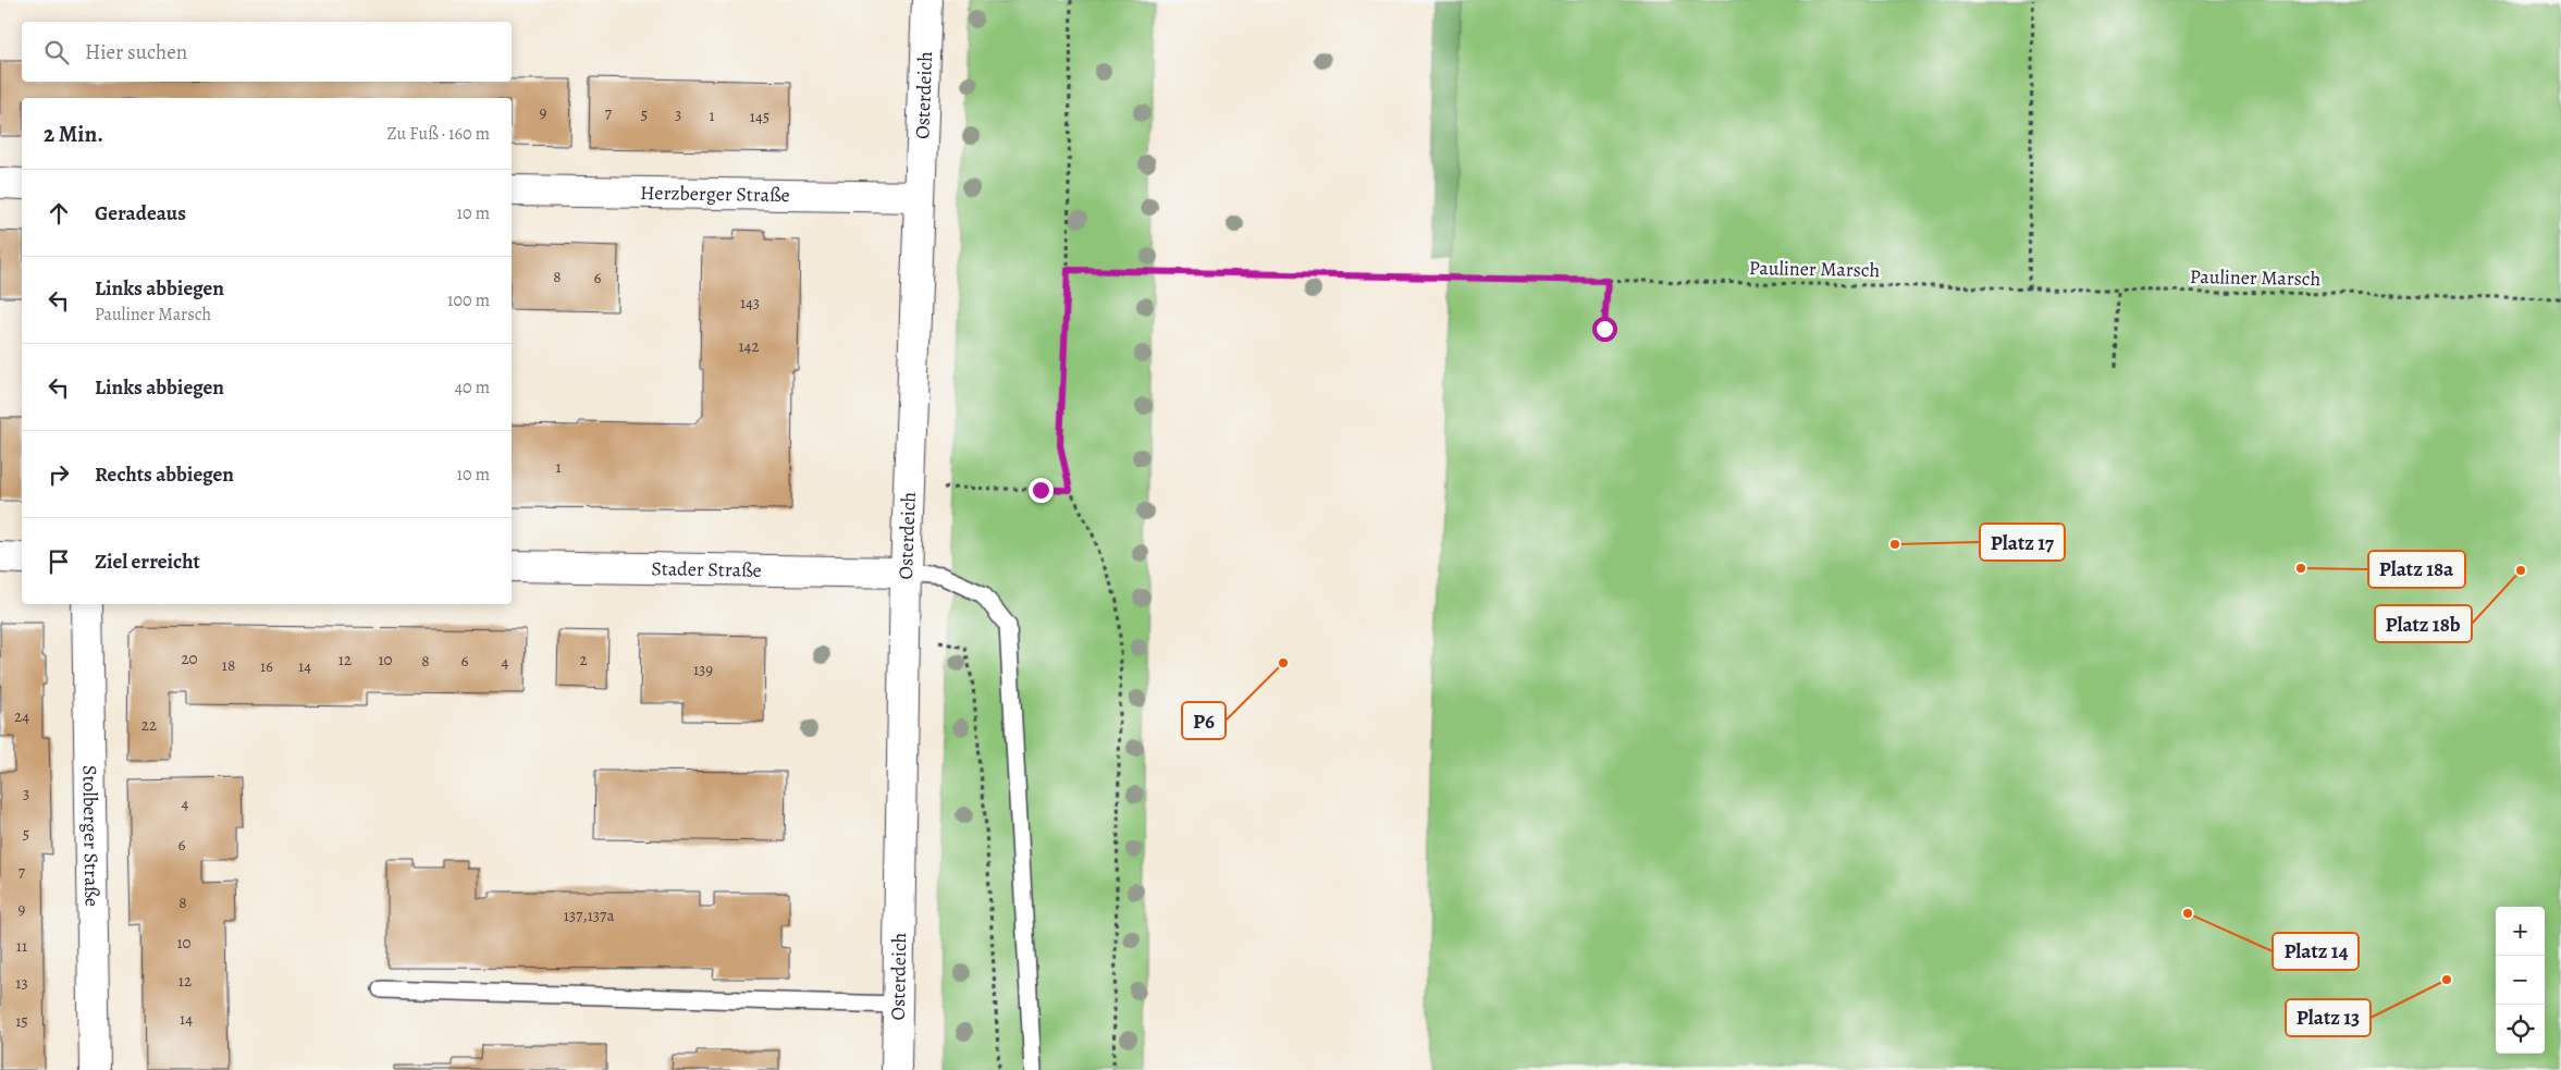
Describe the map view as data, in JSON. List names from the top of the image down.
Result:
{
  "streets": {
    "street": [
      "Osterdeich",
      "Herzberger Straße",
      "Stader Straße",
      "Stolberger Straße"
    ],
    "path": ["Pauliner Marsch"]
  },
  "crossings": [
    ["Osterdeich", "Herzberger Straße"],
    ["Osterdeich", "Stader Straße"]
  ],
  "places": [
    "Platz 17",
    "Platz 18a",
    "Platz 18b",
    "P6",
    "Platz 14",
    "Platz 13"
  ],
  "house_numbers": [
    "9",
    "7",
    "5",
    "3",
    "1",
    "145",
    "8",
    "6",
    "143",
    "142",
    "1",
    "20",
    "12",
    "10",
    "2",
    "8",
    "6",
    "4",
    "18",
    "16",
    "14",
    "139",
    "24",
    "22",
    "3",
    "4",
    "5",
    "6",
    "7",
    "8",
    "9",
    "137,137a",
    "10",
    "11",
    "12",
    "13",
    "14",
    "15"
  ],
  "page": {
    "search": "Hier suchen",
    "heading": ["2 Min.", "Zu Fuß · 160 m"],
    "list": [
      ["Geradeaus", "10 m"],
      ["Links abbiegen", "Pauliner Marsch", "100 m"],
      ["Links abbiegen", "40 m"],
      ["Rechts abbiegen", "10 m"],
      "Ziel erreicht"
    ],
    "map_buttons": ["+", "−"]
  }
}
